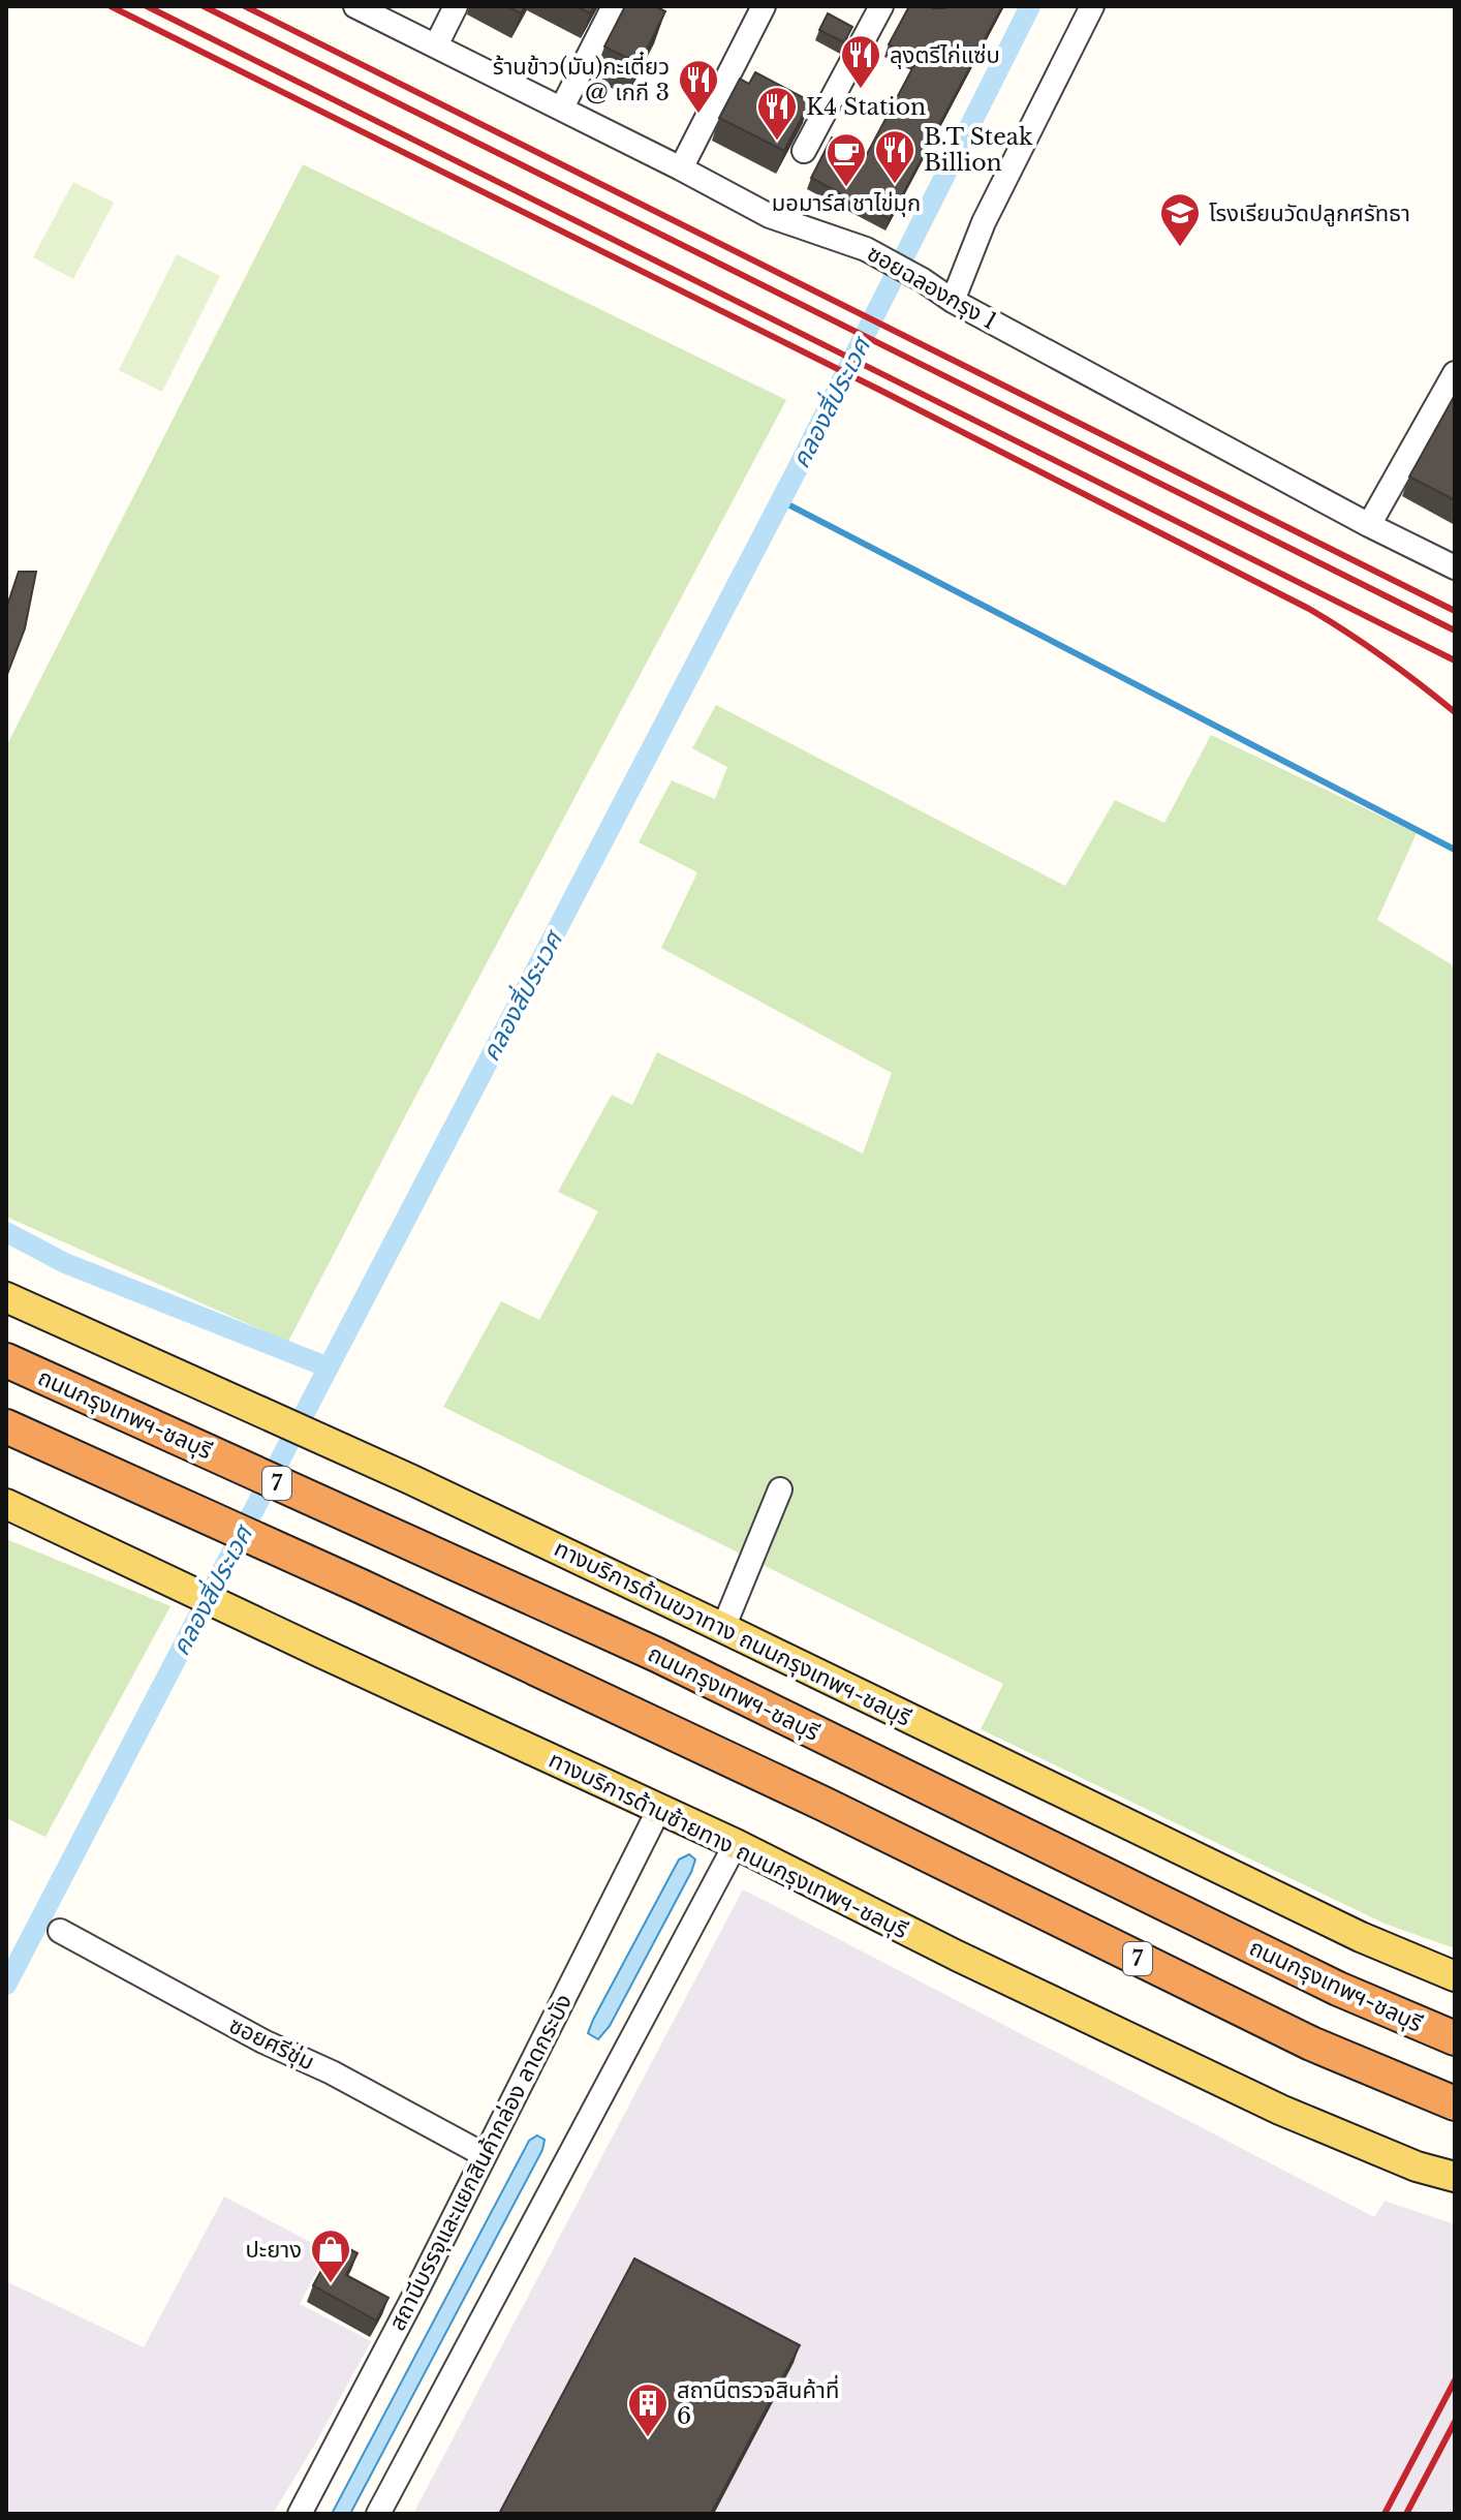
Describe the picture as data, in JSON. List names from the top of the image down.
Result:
{
  "streets": {
    "highway": ["ถนนกรุงเทพฯ-ชลบุรี", "7"],
    "main road": ["ทางบริการด้านขวาทาง ถนนกรุงเทพฯ-ชลบุรี", "ทางบริการด้านซ้ายทาง ถนนกรุงเทพฯ-ชลบุรี"],
    "street": ["ซอยฉลองกรุง 1", "ซอยศรีชุ่ม", "สถานีบรรจุและแยกสินค้ากล่อง ลาดกระบัง"]
  },
  "crossings": [
    ["ทางบริการด้านซ้ายทาง ถนนกรุงเทพฯ-ชลบุรี", "สถานีบรรจุและแยกสินค้ากล่อง ลาดกระบัง"],
    ["ซอยศรีชุ่ม", "สถานีบรรจุและแยกสินค้ากล่อง ลาดกระบัง"]
  ],
  "water": ["คลองสี่ประเวศ"],
  "places": {
    "restaurant": [
      "ลุงตรีไก่แซ่บ",
      "ร้านข้าว(มัน)กะเตี๋ยว @ เกกี 3",
      "K4 Station",
      "B.T Steak Billion"
    ],
    "cafe": ["มอมาร์ส ชาไข่มุก"],
    "school or university": ["โรงเรียนวัดปลูกศรัทธา"],
    "shop": ["ปะยาง"],
    "building": ["สถานีตรวจสินค้าที่ 6"]
  }
}
